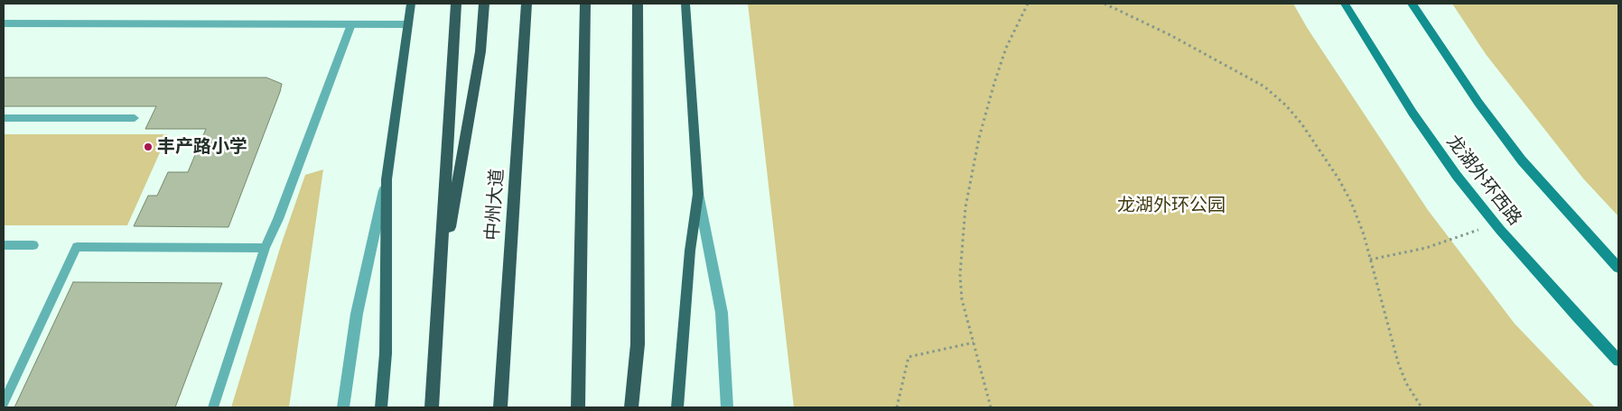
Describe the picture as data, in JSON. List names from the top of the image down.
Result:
{
  "streets": {
    "highway": ["中州大道"],
    "main road": ["龙湖外环西路"]
  },
  "parks": ["龙湖外环公园"],
  "places": ["丰产路小学"]
}
